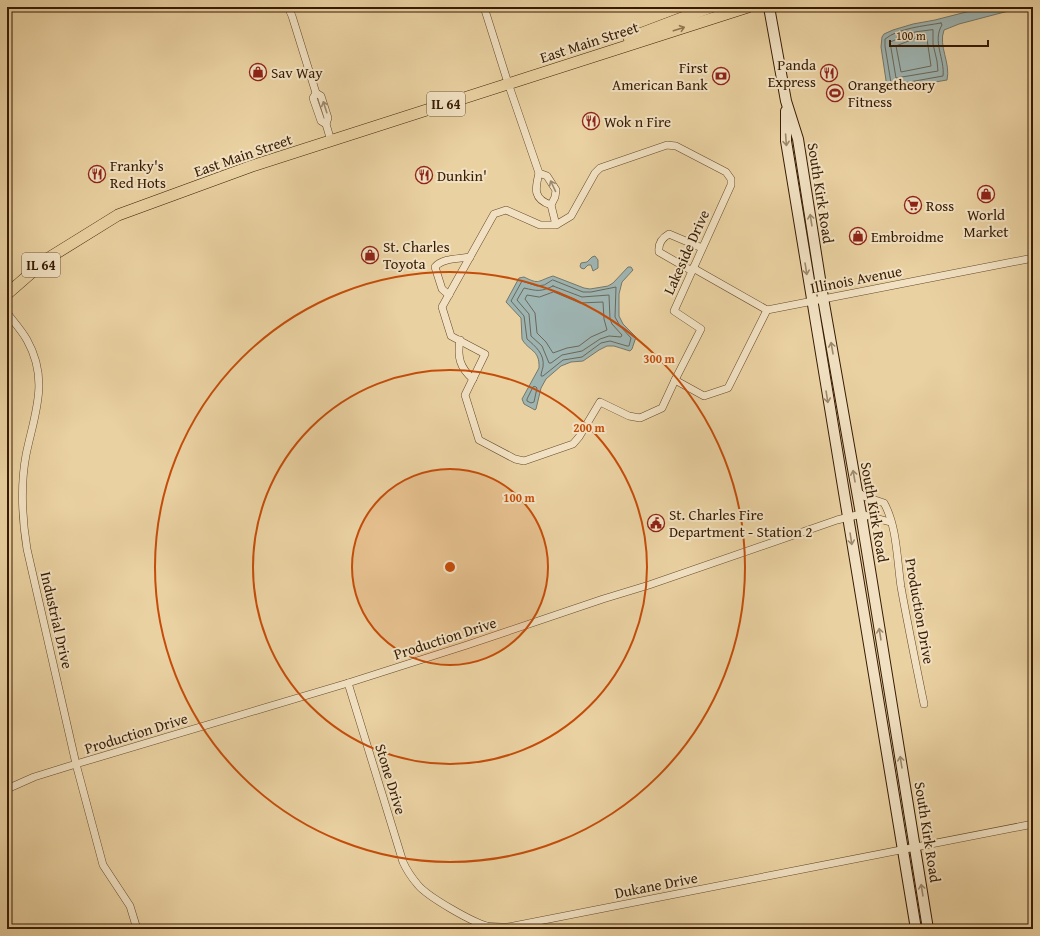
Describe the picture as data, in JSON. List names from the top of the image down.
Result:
{
  "streets": {
    "main road": ["East Main Street", "IL 64", "South Kirk Road"],
    "street": [
      "Lakeside Drive",
      "Illinois Avenue",
      "Production Drive",
      "Industrial Drive",
      "Stone Drive",
      "Dukane Drive"
    ]
  },
  "crossings": [
    ["South Kirk Road", "Illinois Avenue"],
    ["South Kirk Road", "Production Drive"],
    ["South Kirk Road", "Dukane Drive"],
    ["Production Drive", "Industrial Drive"],
    ["Production Drive", "Stone Drive"],
    ["Stone Drive", "Dukane Drive"]
  ],
  "places": {
    "shop": [
      "Sav Way",
      "World Market",
      "Embroidme",
      "St. Charles Toyota"
    ],
    "restaurant": [
      "Panda Express",
      "Wok n Fire",
      "Franky's Red Hots",
      "Dunkin'"
    ],
    "bank": ["First American Bank"],
    "sports": ["Orangetheory Fitness"],
    "supermarket": ["Ross"],
    "public building": ["St. Charles Fire Department - Station 2"]
  },
  "scale_bar": "100 m",
  "rings": ["300 m", "200 m", "100 m"]
}
